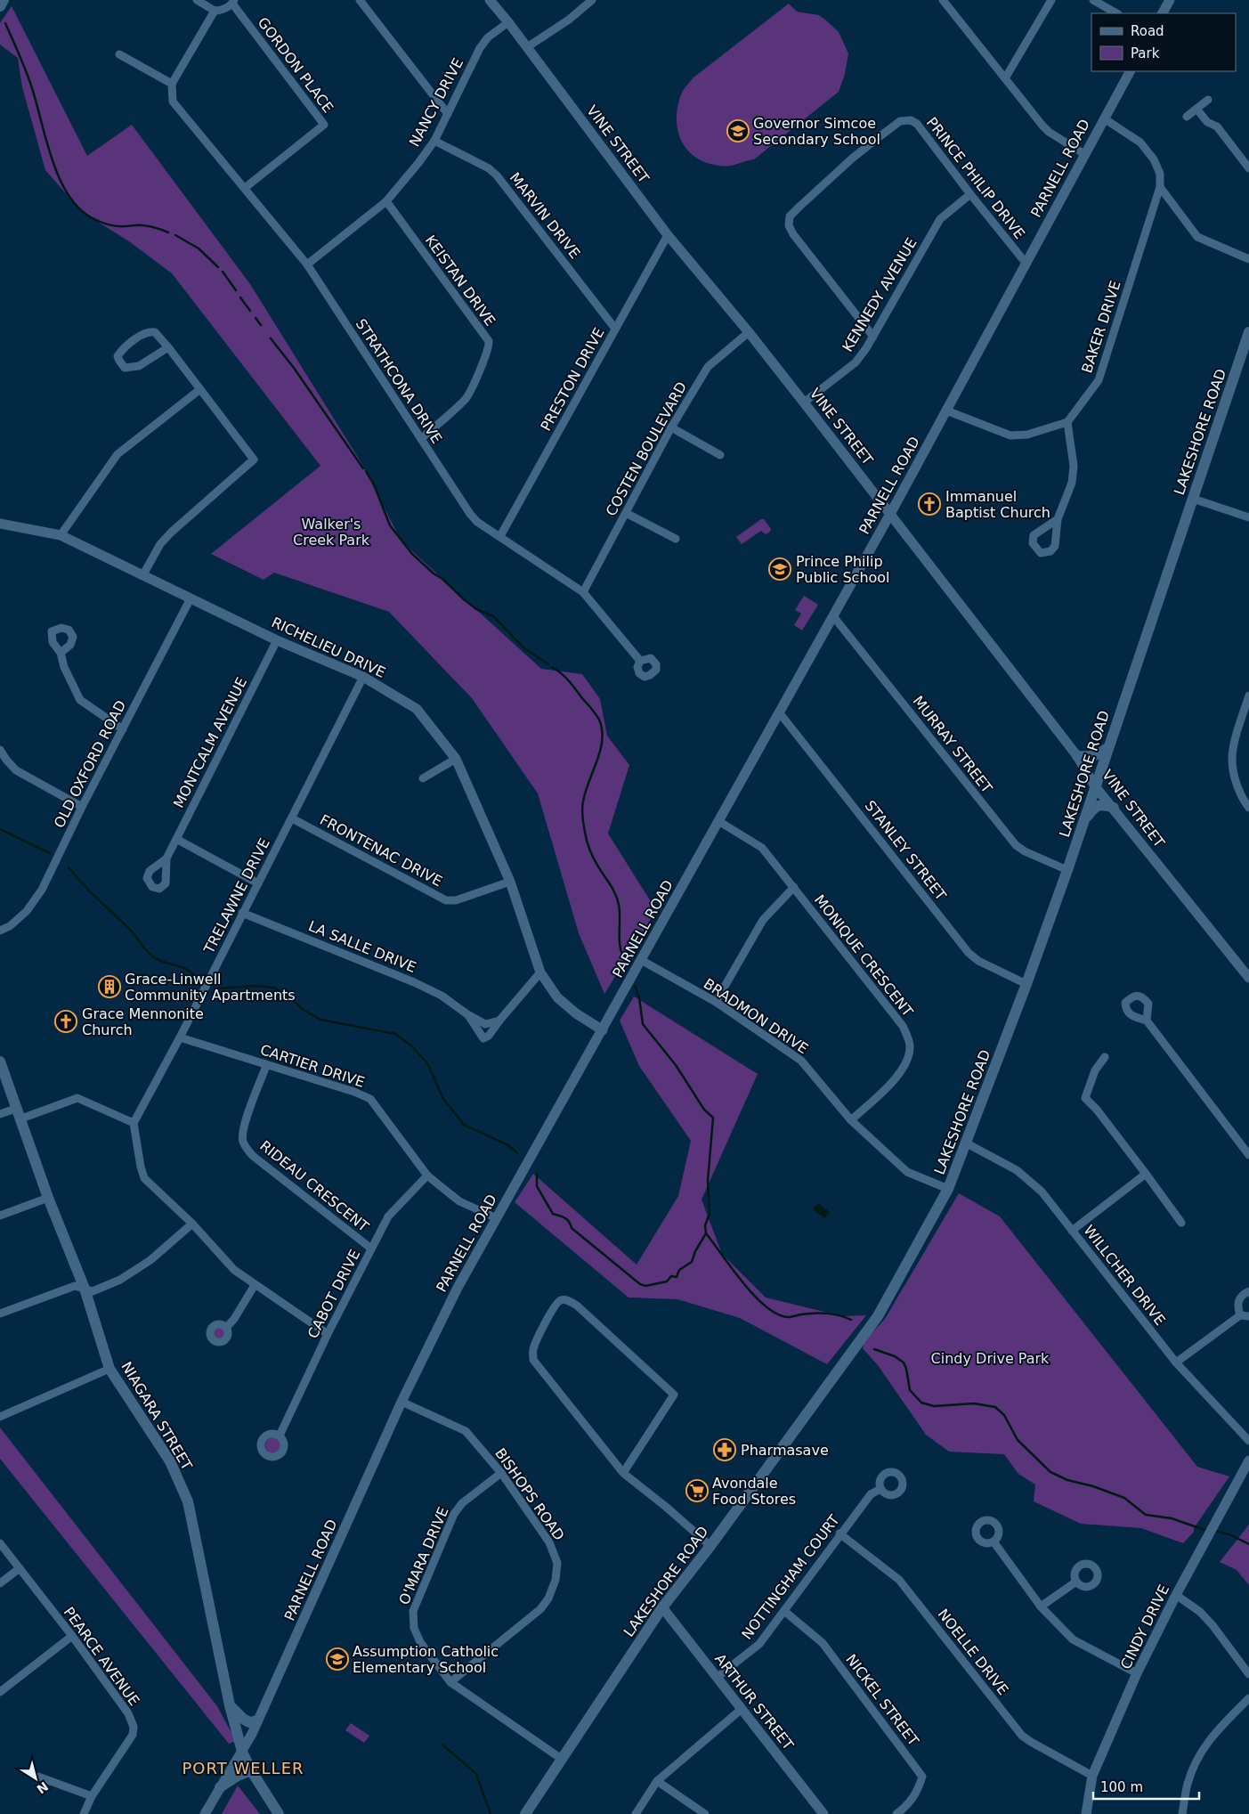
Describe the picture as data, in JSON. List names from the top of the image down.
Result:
{
  "streets": {
    "main road": ["LAKESHORE ROAD", "NIAGARA STREET"],
    "street": [
      "GORDON PLACE",
      "NANCY DRIVE",
      "VINE STREET",
      "PARNELL ROAD",
      "PRINCE PHILIP DRIVE",
      "MARVIN DRIVE",
      "KEISTAN DRIVE",
      "KENNEDY AVENUE",
      "BAKER DRIVE",
      "PRESTON DRIVE",
      "STRATHCONA DRIVE",
      "COSTEN BOULEVARD",
      "RICHELIEU DRIVE",
      "MONTCALM AVENUE",
      "MURRAY STREET",
      "OLD OXFORD ROAD",
      "FRONTENAC DRIVE",
      "STANLEY STREET",
      "TRELAWNE DRIVE",
      "LA SALLE DRIVE",
      "MONIQUE CRESCENT",
      "BRADMON DRIVE",
      "CARTIER DRIVE",
      "RIDEAU CRESCENT",
      "WILLCHER DRIVE",
      "CABOT DRIVE",
      "BISHOPS ROAD",
      "O'MARA DRIVE",
      "NOTTINGHAM COURT",
      "CINDY DRIVE",
      "NOELLE DRIVE",
      "PEARCE AVENUE",
      "NICKEL STREET",
      "ARTHUR STREET"
    ]
  },
  "crossings": [
    ["GORDON PLACE", "STRATHCONA DRIVE"],
    ["NANCY DRIVE", "VINE STREET"],
    ["NANCY DRIVE", "MARVIN DRIVE"],
    ["NANCY DRIVE", "KEISTAN DRIVE"],
    ["NANCY DRIVE", "STRATHCONA DRIVE"],
    ["VINE STREET", "PARNELL ROAD"],
    ["VINE STREET", "KENNEDY AVENUE"],
    ["VINE STREET", "PRESTON DRIVE"],
    ["VINE STREET", "LAKESHORE ROAD"],
    ["VINE STREET", "COSTEN BOULEVARD"],
    ["PARNELL ROAD", "PRINCE PHILIP DRIVE"],
    ["PARNELL ROAD", "RICHELIEU DRIVE"],
    ["PARNELL ROAD", "MURRAY STREET"],
    ["PARNELL ROAD", "STANLEY STREET"],
    ["PARNELL ROAD", "MONIQUE CRESCENT"],
    ["PARNELL ROAD", "BRADMON DRIVE"],
    ["PARNELL ROAD", "CARTIER DRIVE"],
    ["PARNELL ROAD", "NIAGARA STREET"],
    ["PARNELL ROAD", "BISHOPS ROAD"],
    ["PRINCE PHILIP DRIVE", "KENNEDY AVENUE"],
    ["MARVIN DRIVE", "PRESTON DRIVE"],
    ["KEISTAN DRIVE", "STRATHCONA DRIVE"],
    ["PRESTON DRIVE", "STRATHCONA DRIVE"],
    ["STRATHCONA DRIVE", "COSTEN BOULEVARD"],
    ["LAKESHORE ROAD", "MURRAY STREET"],
    ["LAKESHORE ROAD", "STANLEY STREET"],
    ["LAKESHORE ROAD", "BRADMON DRIVE"],
    ["LAKESHORE ROAD", "WILLCHER DRIVE"],
    ["LAKESHORE ROAD", "O'MARA DRIVE"],
    ["LAKESHORE ROAD", "ARTHUR STREET"],
    ["RICHELIEU DRIVE", "MONTCALM AVENUE"],
    ["RICHELIEU DRIVE", "OLD OXFORD ROAD"],
    ["RICHELIEU DRIVE", "FRONTENAC DRIVE"],
    ["RICHELIEU DRIVE", "TRELAWNE DRIVE"],
    ["RICHELIEU DRIVE", "LA SALLE DRIVE"],
    ["FRONTENAC DRIVE", "TRELAWNE DRIVE"],
    ["TRELAWNE DRIVE", "LA SALLE DRIVE"],
    ["TRELAWNE DRIVE", "CARTIER DRIVE"],
    ["MONIQUE CRESCENT", "BRADMON DRIVE"],
    ["CARTIER DRIVE", "RIDEAU CRESCENT"],
    ["CARTIER DRIVE", "CABOT DRIVE"],
    ["RIDEAU CRESCENT", "CABOT DRIVE"],
    ["BISHOPS ROAD", "O'MARA DRIVE"],
    ["NOTTINGHAM COURT", "NOELLE DRIVE"],
    ["NOTTINGHAM COURT", "NICKEL STREET"],
    ["NOTTINGHAM COURT", "ARTHUR STREET"],
    ["CINDY DRIVE", "NOELLE DRIVE"]
  ],
  "districts": ["PORT WELLER"],
  "parks": ["Walker's Creek Park", "Cindy Drive Park"],
  "places": {
    "school or university": ["Governor Simcoe Secondary School", "Prince Philip Public School", "Assumption Catholic Elementary School"],
    "church": ["Immanuel Baptist Church", "Grace Mennonite Church"],
    "building": ["Grace-Linwell Community Apartments"],
    "pharmacy": ["Pharmasave"],
    "supermarket": ["Avondale Food Stores"]
  },
  "legend": ["Road", "Park"],
  "scale_bar": "100 m",
  "north": "bottom right"
}
